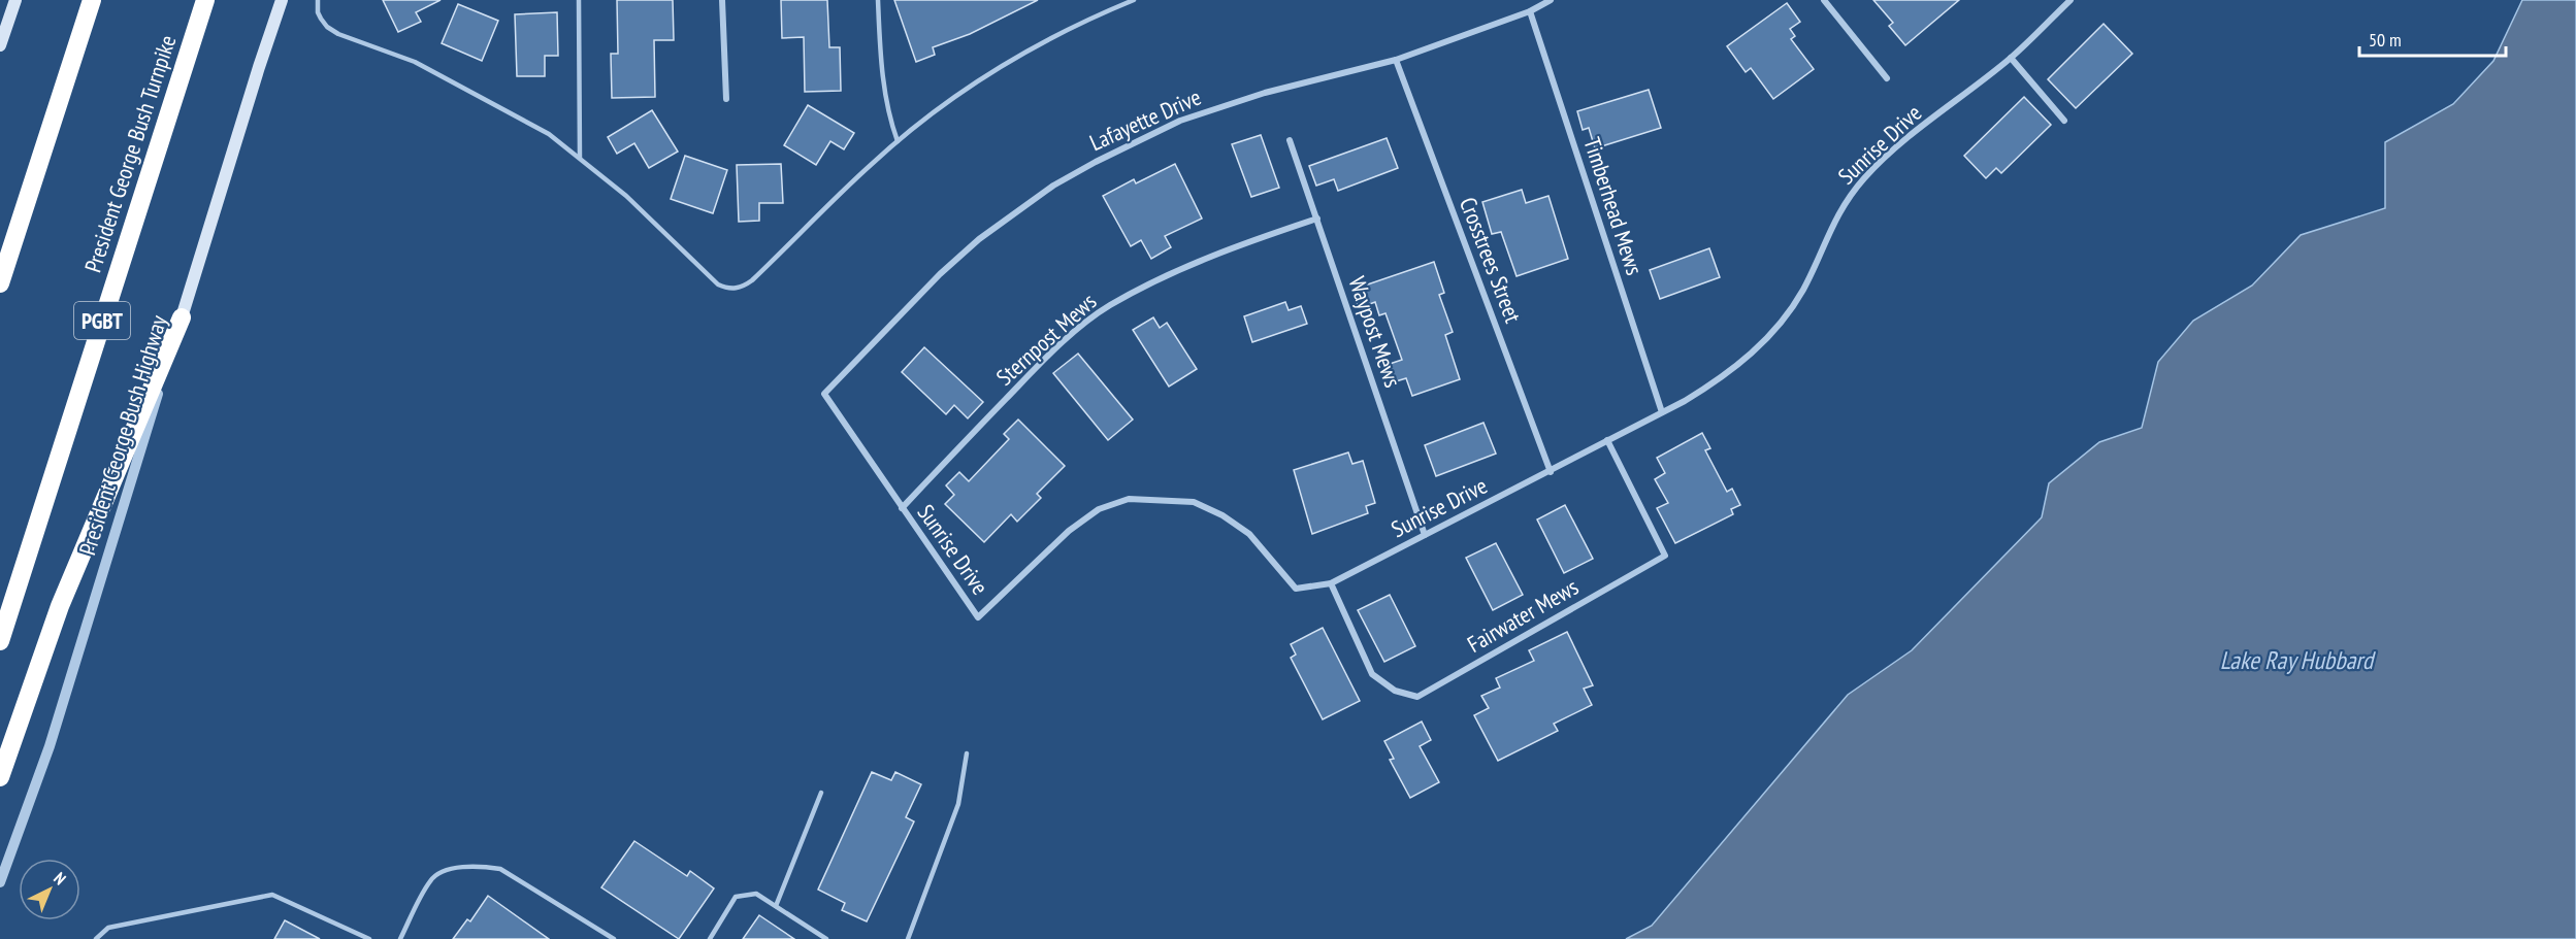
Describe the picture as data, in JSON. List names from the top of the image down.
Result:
{
  "streets": {
    "highway": ["President George Bush Turnpike", "PGBT"],
    "main road": ["President George Bush Highway"],
    "street": [
      "Lafayette Drive",
      "Sunrise Drive",
      "Timberhead Mews",
      "Crosstrees Street",
      "Waypost Mews",
      "Sternpost Mews",
      "Fairwater Mews"
    ]
  },
  "crossings": [
    ["Lafayette Drive", "Sunrise Drive"],
    ["Lafayette Drive", "Timberhead Mews"],
    ["Lafayette Drive", "Crosstrees Street"],
    ["Sunrise Drive", "Timberhead Mews"],
    ["Sunrise Drive", "Crosstrees Street"],
    ["Sunrise Drive", "Waypost Mews"],
    ["Sunrise Drive", "Sternpost Mews"],
    ["Sunrise Drive", "Fairwater Mews"],
    ["Waypost Mews", "Sternpost Mews"]
  ],
  "water": ["Lake Ray Hubbard"],
  "scale_bar": "50 m",
  "north": "top right"
}
